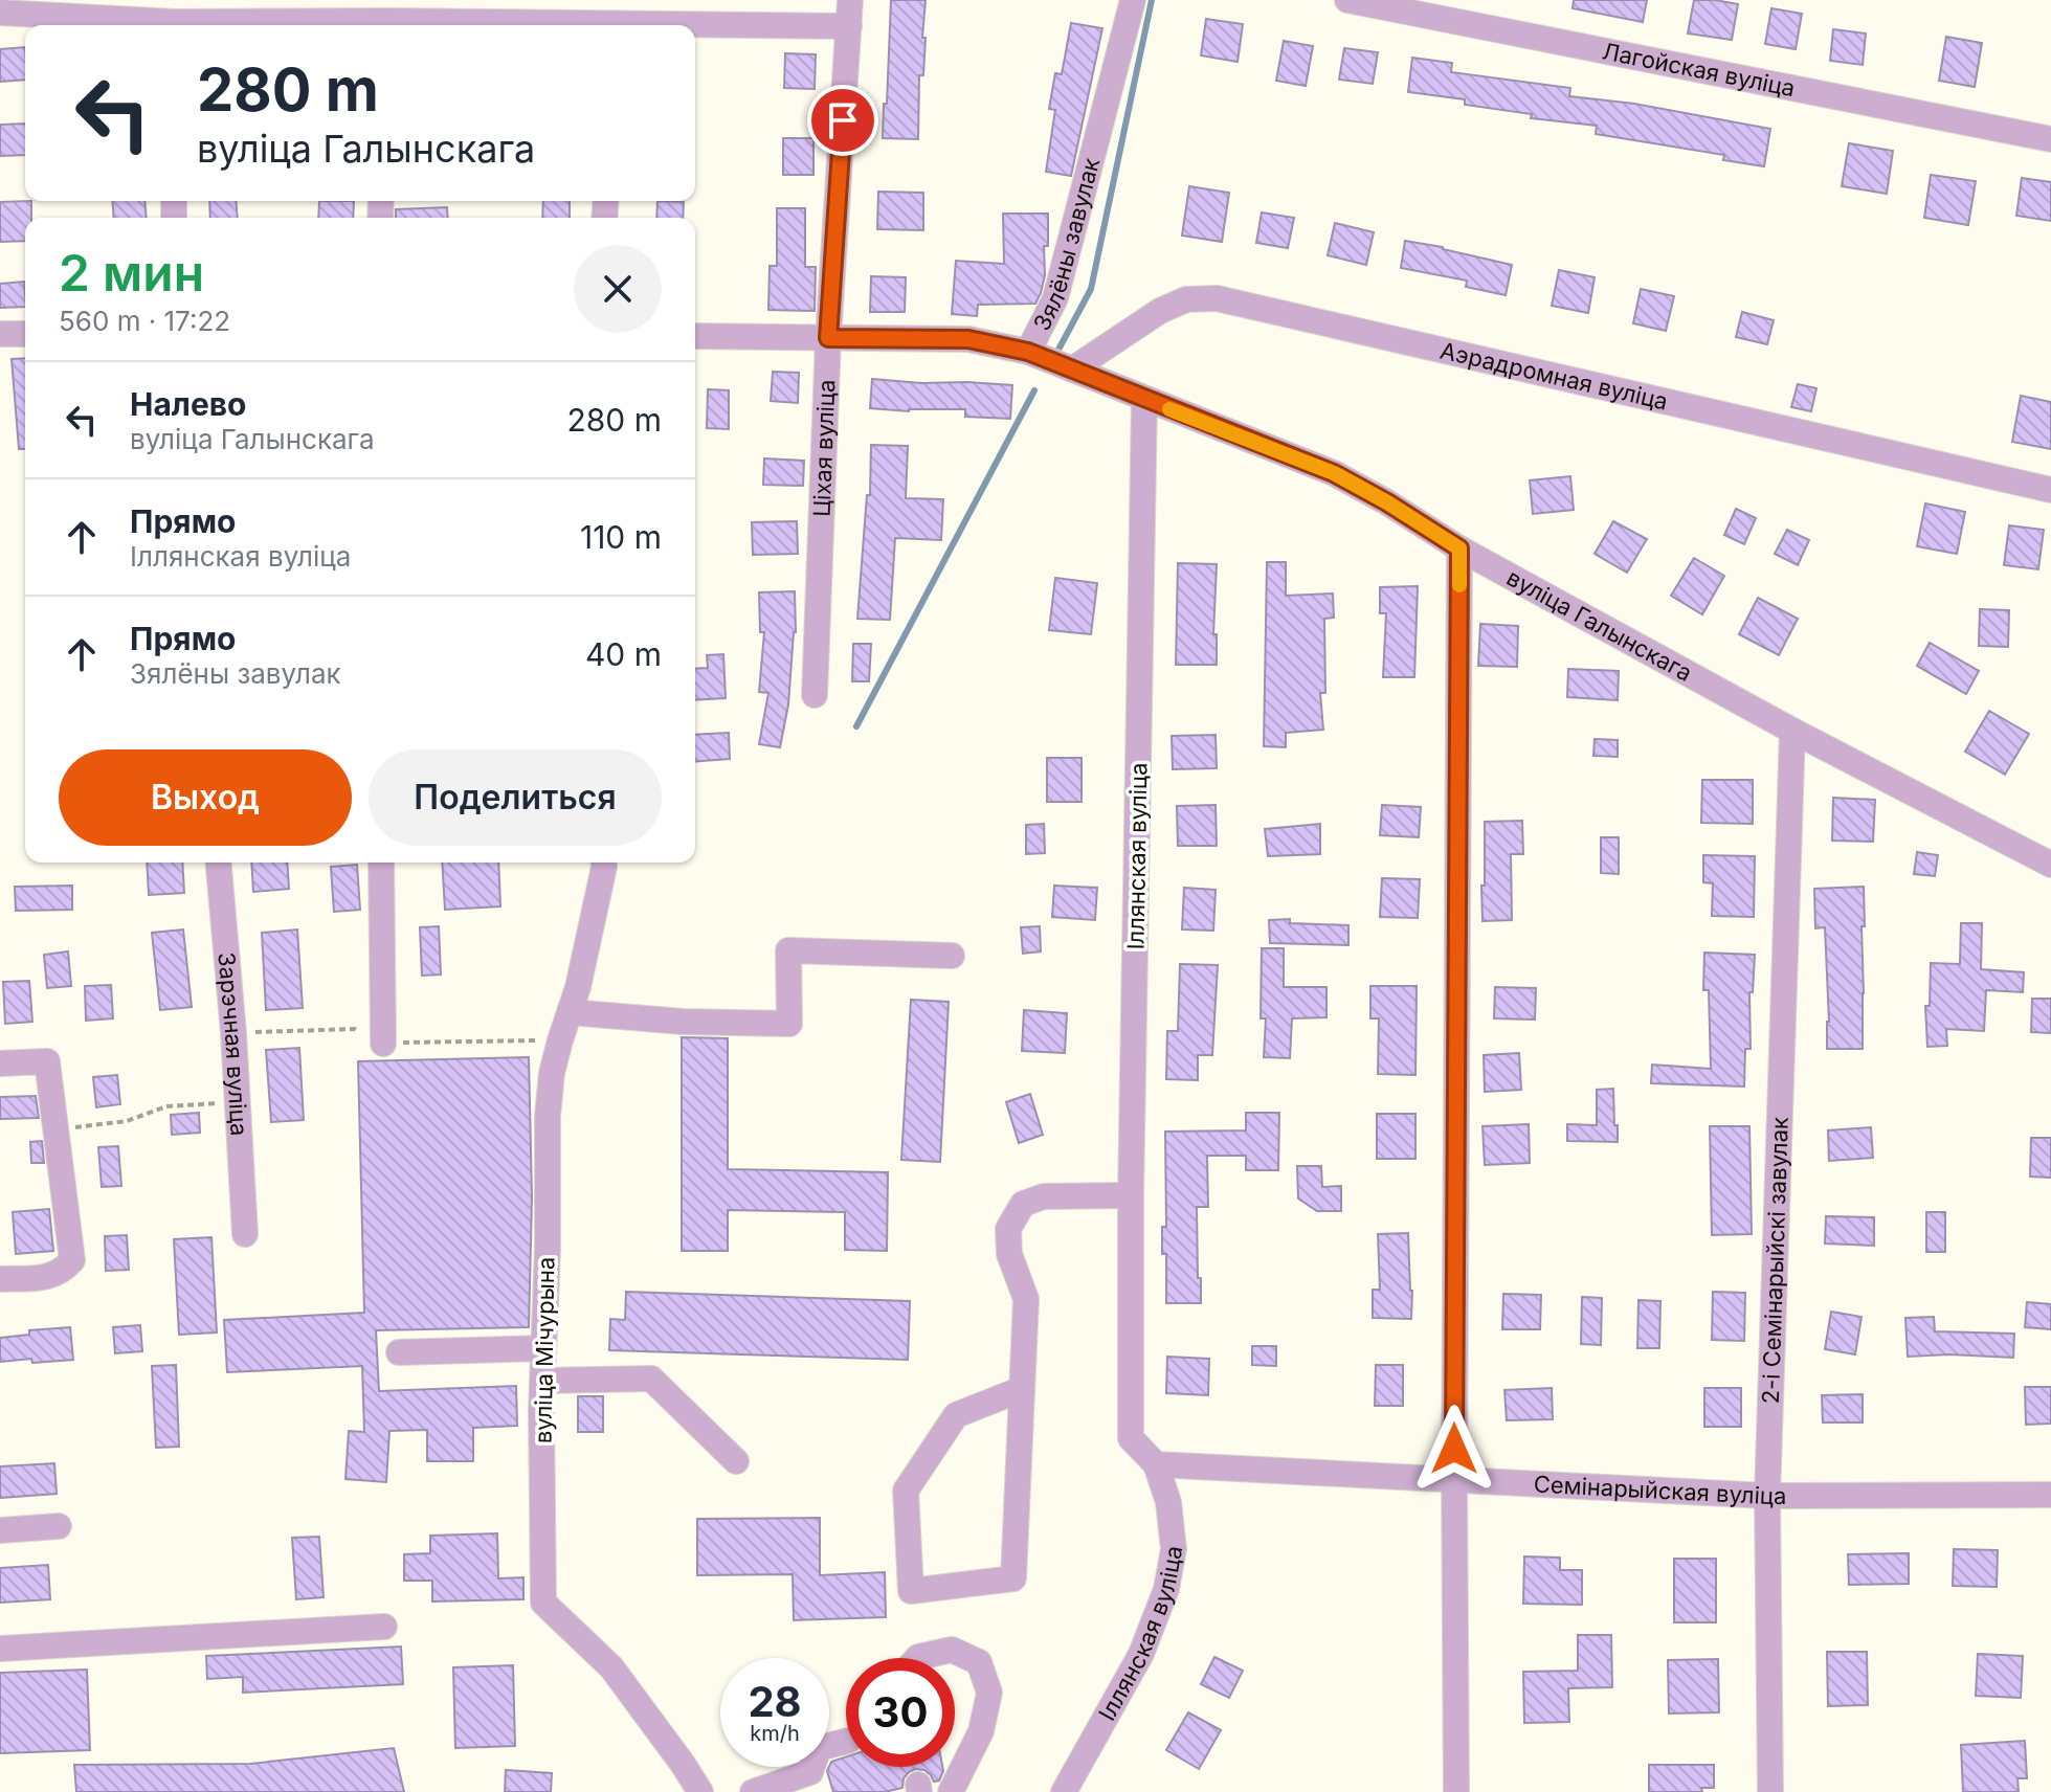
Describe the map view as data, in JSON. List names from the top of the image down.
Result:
{
  "streets": {
    "street": [
      "Лагойская вуліца",
      "Зялёны завулак",
      "Аэрадромная вуліца",
      "Ціхая вуліца",
      "вуліца Галынскага",
      "Іллянская вуліца",
      "Зарэчная вуліца",
      "2-і Семінарыйскі завулак",
      "вуліца Мічурына",
      "Семінарыйская вуліца"
    ]
  },
  "crossings": [
    ["Зялёны завулак", "Ціхая вуліца"],
    ["вуліца Галынскага", "Іллянская вуліца"],
    ["вуліца Галынскага", "2-і Семінарыйскі завулак"],
    ["Іллянская вуліца", "Семінарыйская вуліца"],
    ["2-і Семінарыйскі завулак", "Семінарыйская вуліца"]
  ],
  "page": {
    "turn": ["280 m", "вуліца Галынскага"],
    "heading": ["2 мин", "560 m · 17:22"],
    "list": [
      {
        "name": "Налево",
        "note": "вуліца Галынскага",
        "value": "280 m"
      },
      {
        "name": "Прямо",
        "note": "Іллянская вуліца",
        "value": "110 m"
      },
      {
        "name": "Прямо",
        "note": "Зялёны завулак",
        "value": "40 m"
      }
    ],
    "buttons": ["Выход", "Поделиться"],
    "speed": "28 km/h",
    "limit": "30"
  }
}
